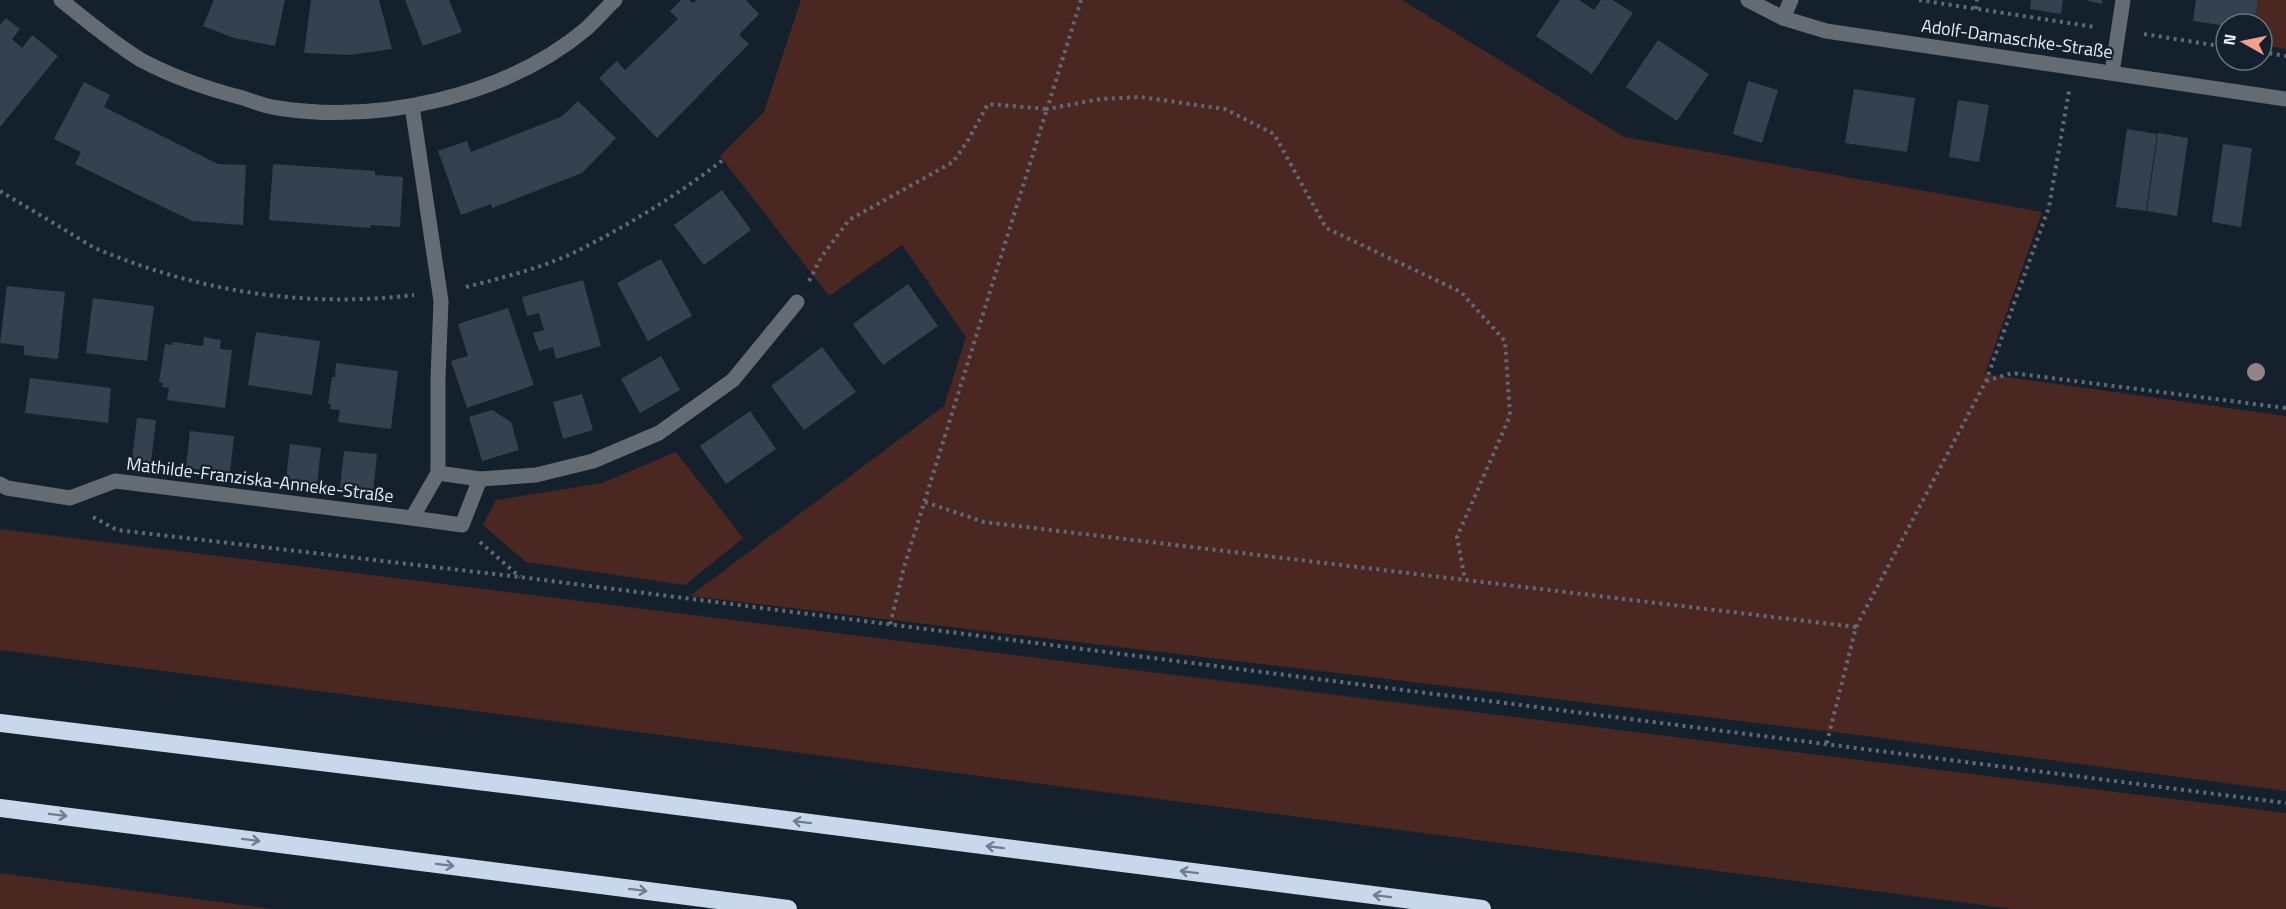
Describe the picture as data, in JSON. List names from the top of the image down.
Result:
{
  "streets": {
    "street": ["Adolf-Damaschke-Straße", "Mathilde-Franziska-Anneke-Straße"]
  },
  "north": "left"
}
